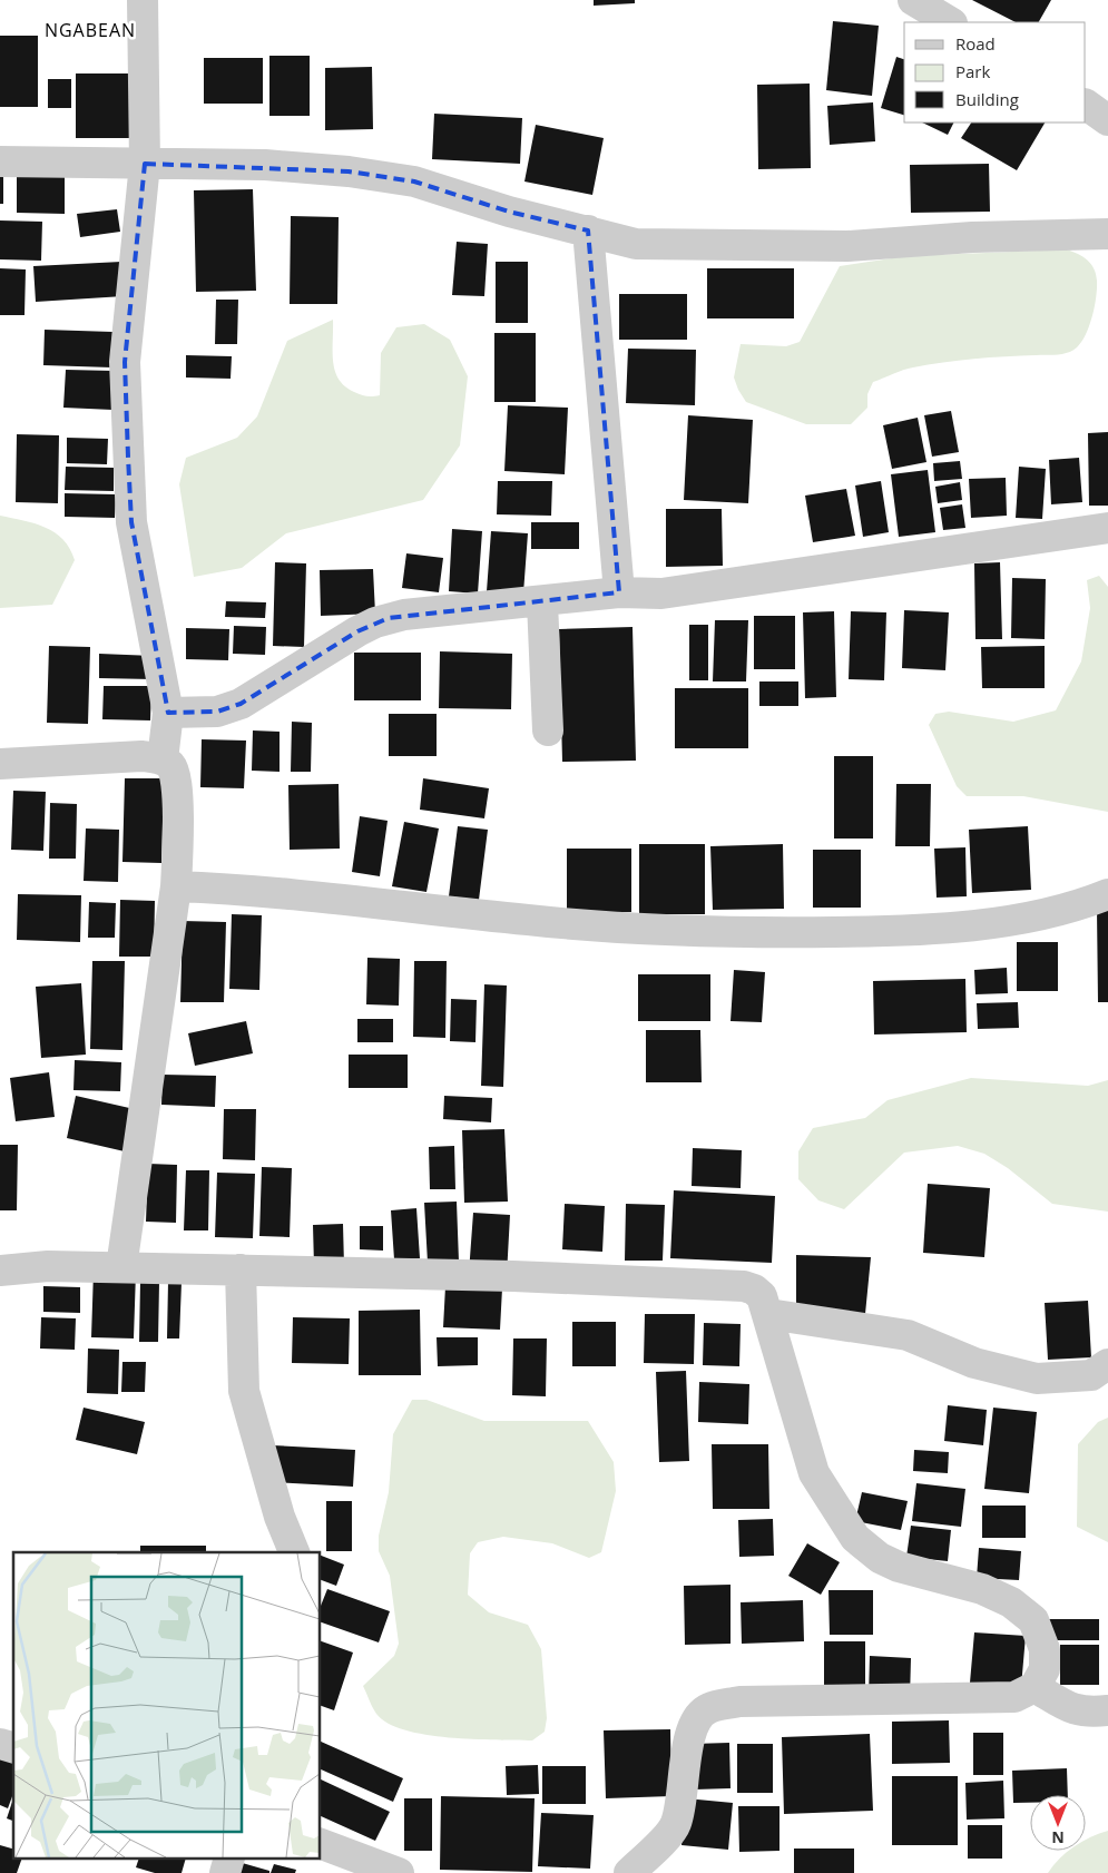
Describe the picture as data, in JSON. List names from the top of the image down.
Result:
{
  "districts": ["NGABEAN"],
  "legend": ["Road", "Park", "Building"],
  "north": "bottom"
}
